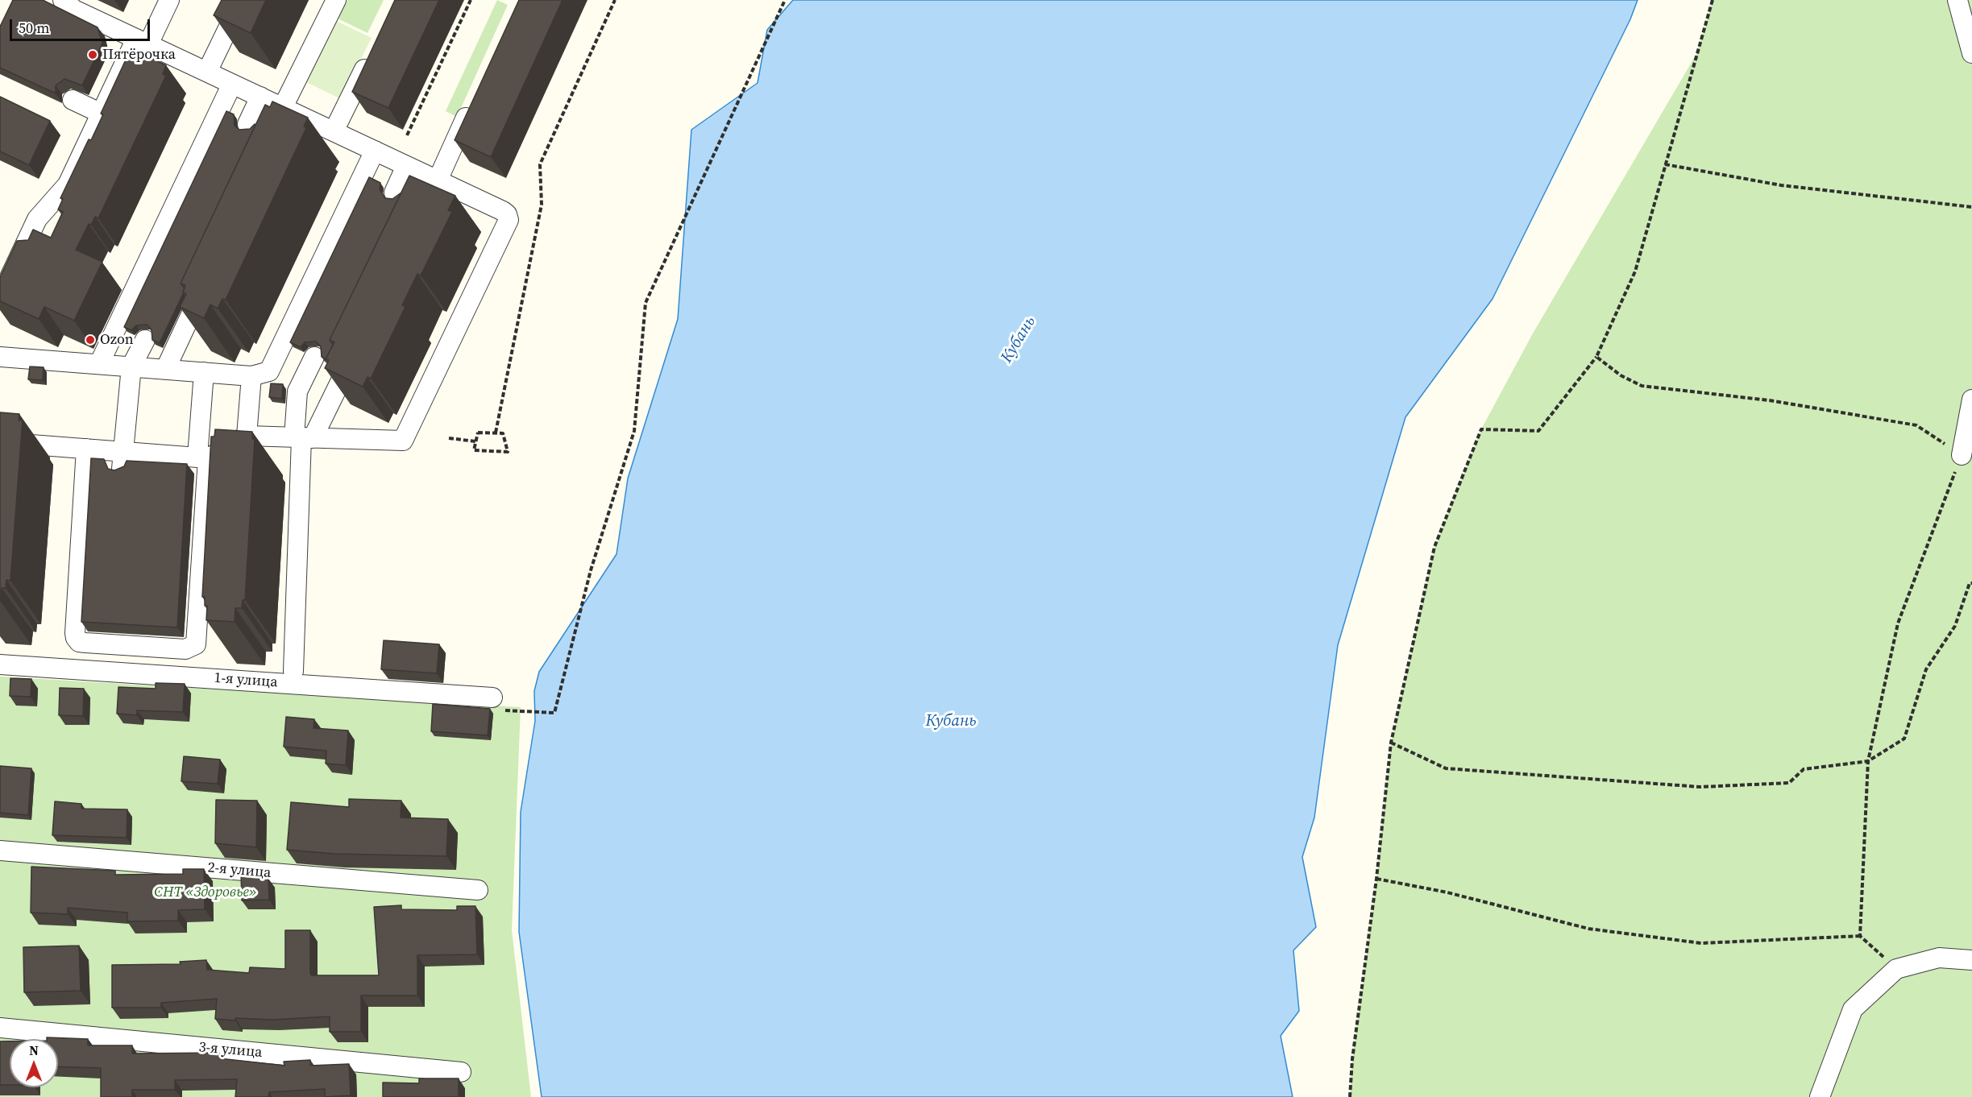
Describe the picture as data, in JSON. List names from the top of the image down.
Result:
{
  "streets": {
    "street": ["1-я улица", "2-я улица", "3-я улица"]
  },
  "water": ["Кубань"],
  "parks": ["СНТ «Здоровье»"],
  "places": ["Пятёрочка", "Ozon"],
  "scale_bar": "50 m",
  "north": "top"
}
